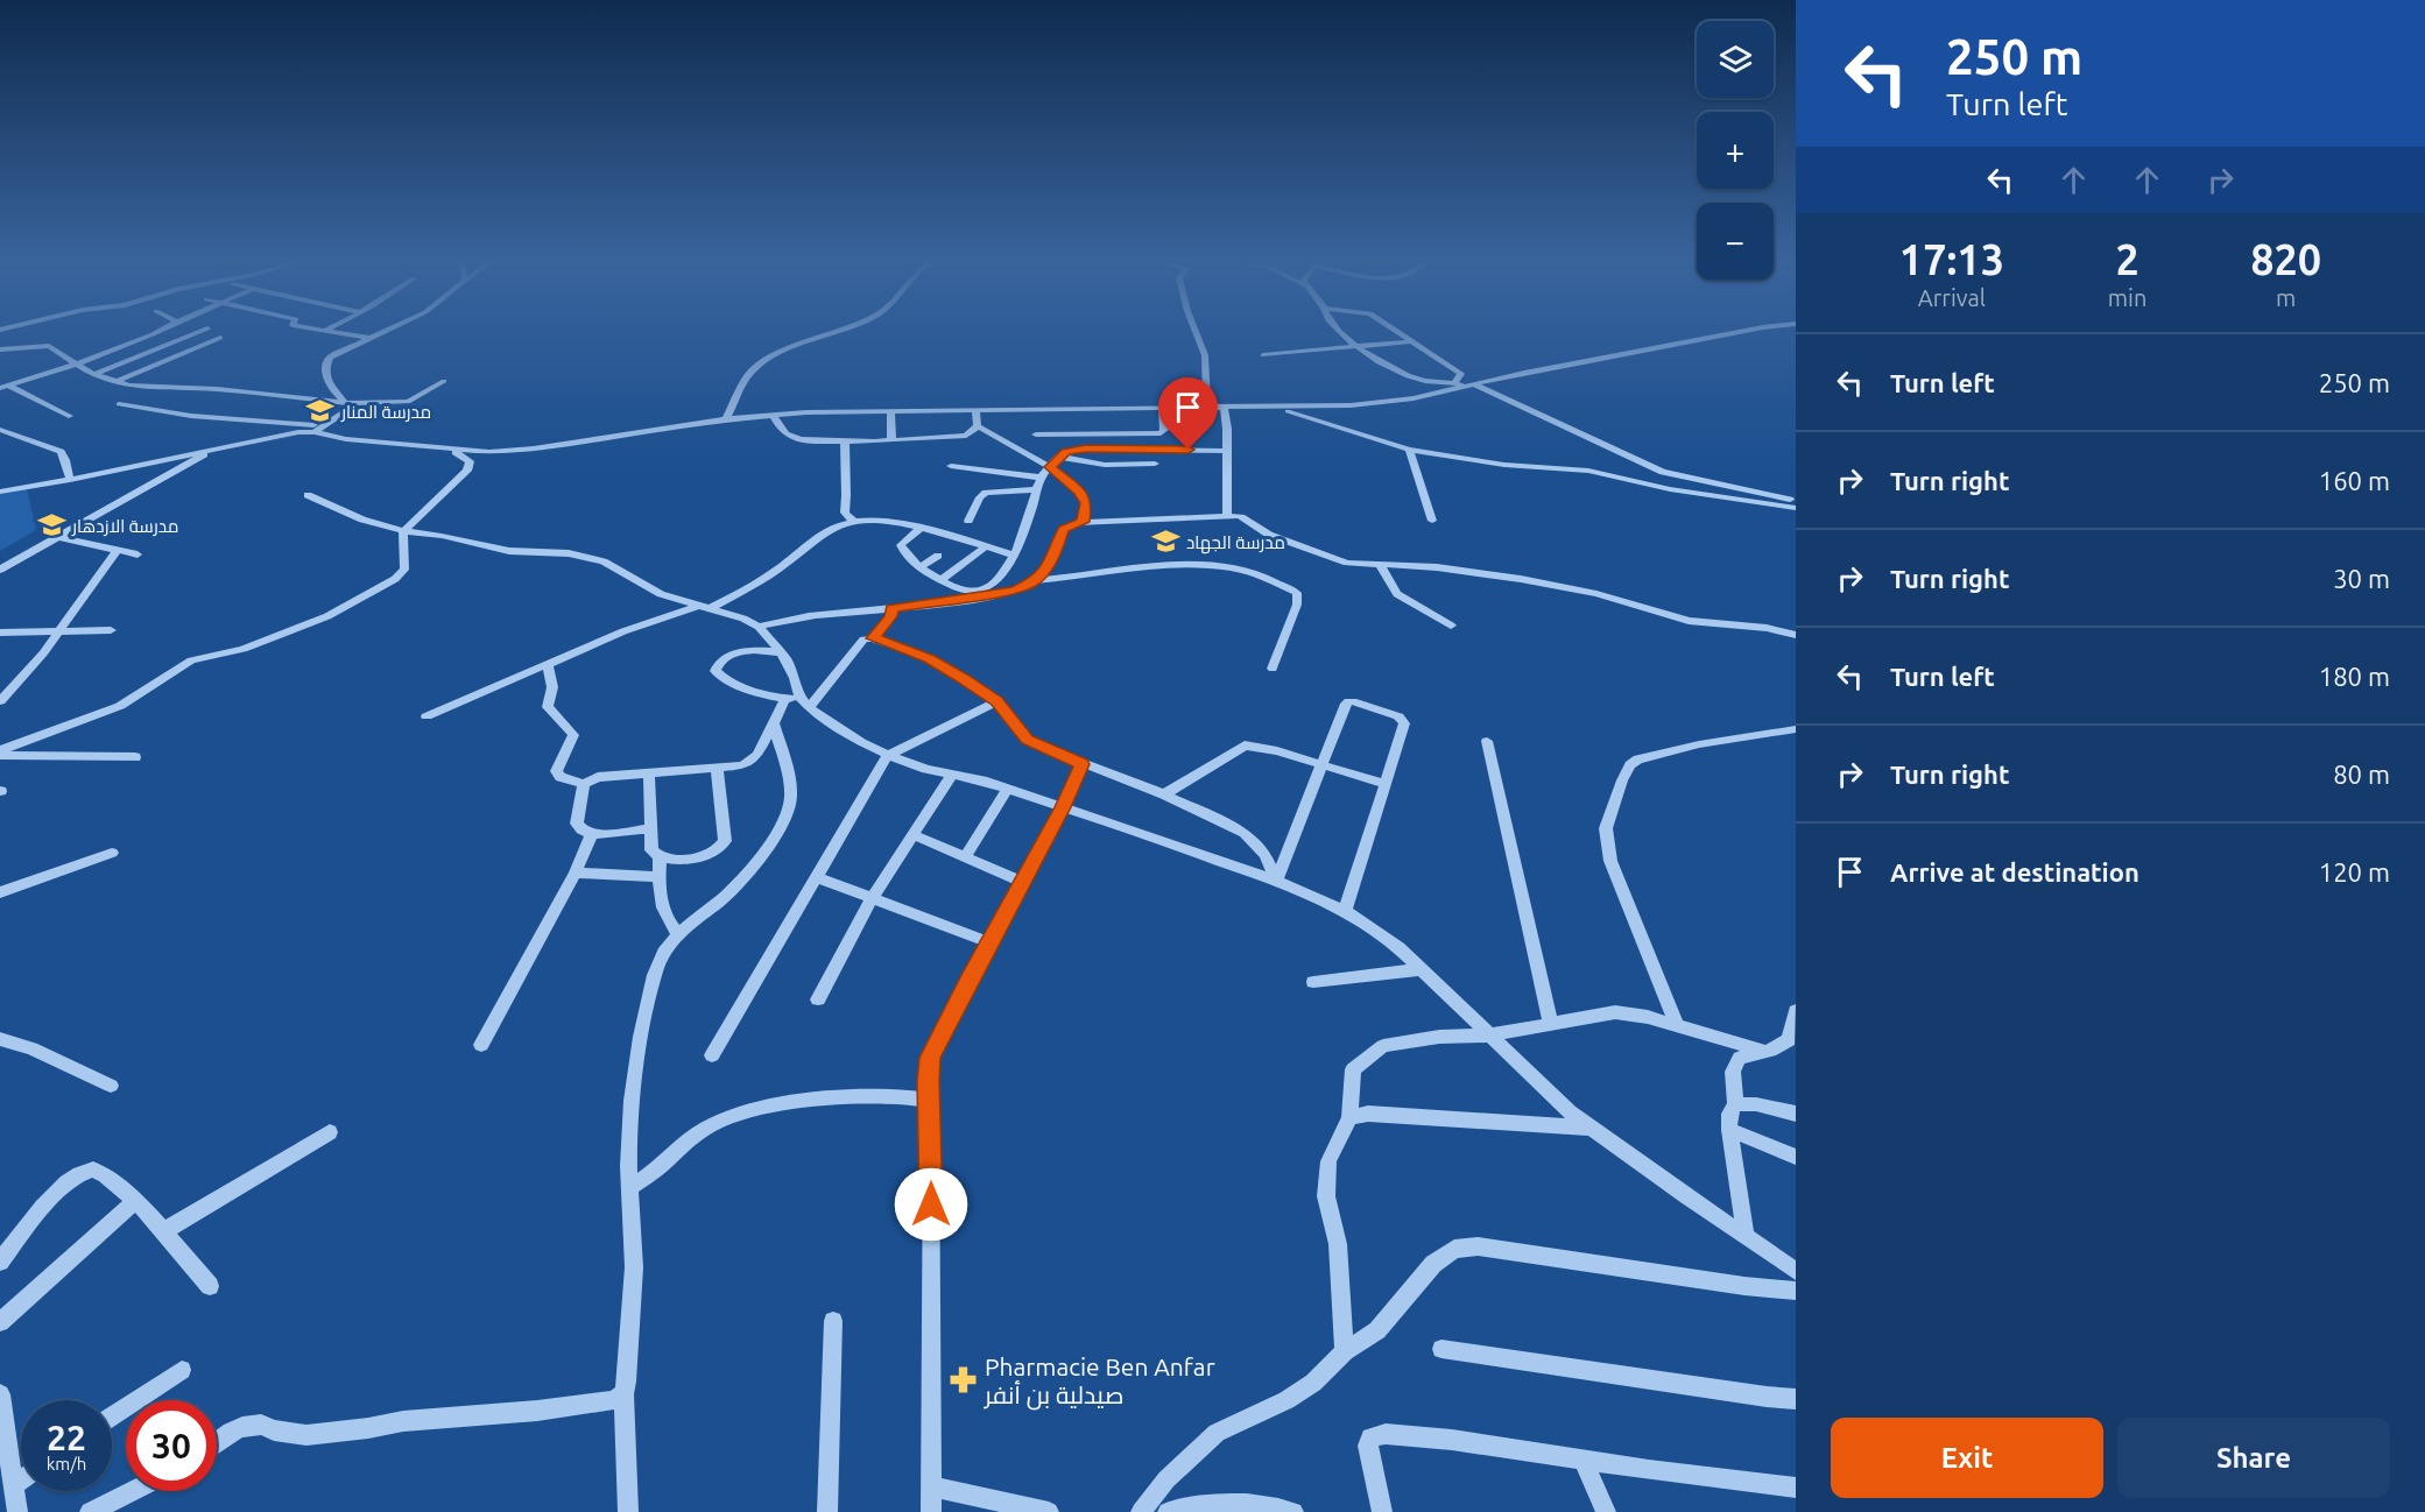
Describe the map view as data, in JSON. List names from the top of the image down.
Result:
{
  "places": {
    "school or university": ["مدرسة المنار", "مدرسة الازدهار", "مدرسة الجهاد"],
    "pharmacy": ["Pharmacie Ben Anfar صيدلية بن أنفر"]
  },
  "page": {
    "turn": ["250 m", "Turn left"],
    "map_buttons": ["+", "−"],
    "eta": [
      "17:13",
      "Arrival",
      "2",
      "min",
      "820",
      "m"
    ],
    "list": [
      {
        "name": "Turn left",
        "value": "250 m"
      },
      {
        "name": "Turn right",
        "value": "160 m"
      },
      {
        "name": "Turn right",
        "value": "30 m"
      },
      {
        "name": "Turn left",
        "value": "180 m"
      },
      {
        "name": "Turn right",
        "value": "80 m"
      },
      {
        "name": "Arrive at destination",
        "value": "120 m"
      }
    ],
    "speed": "22 km/h",
    "limit": "30",
    "buttons": ["Exit", "Share"]
  }
}
